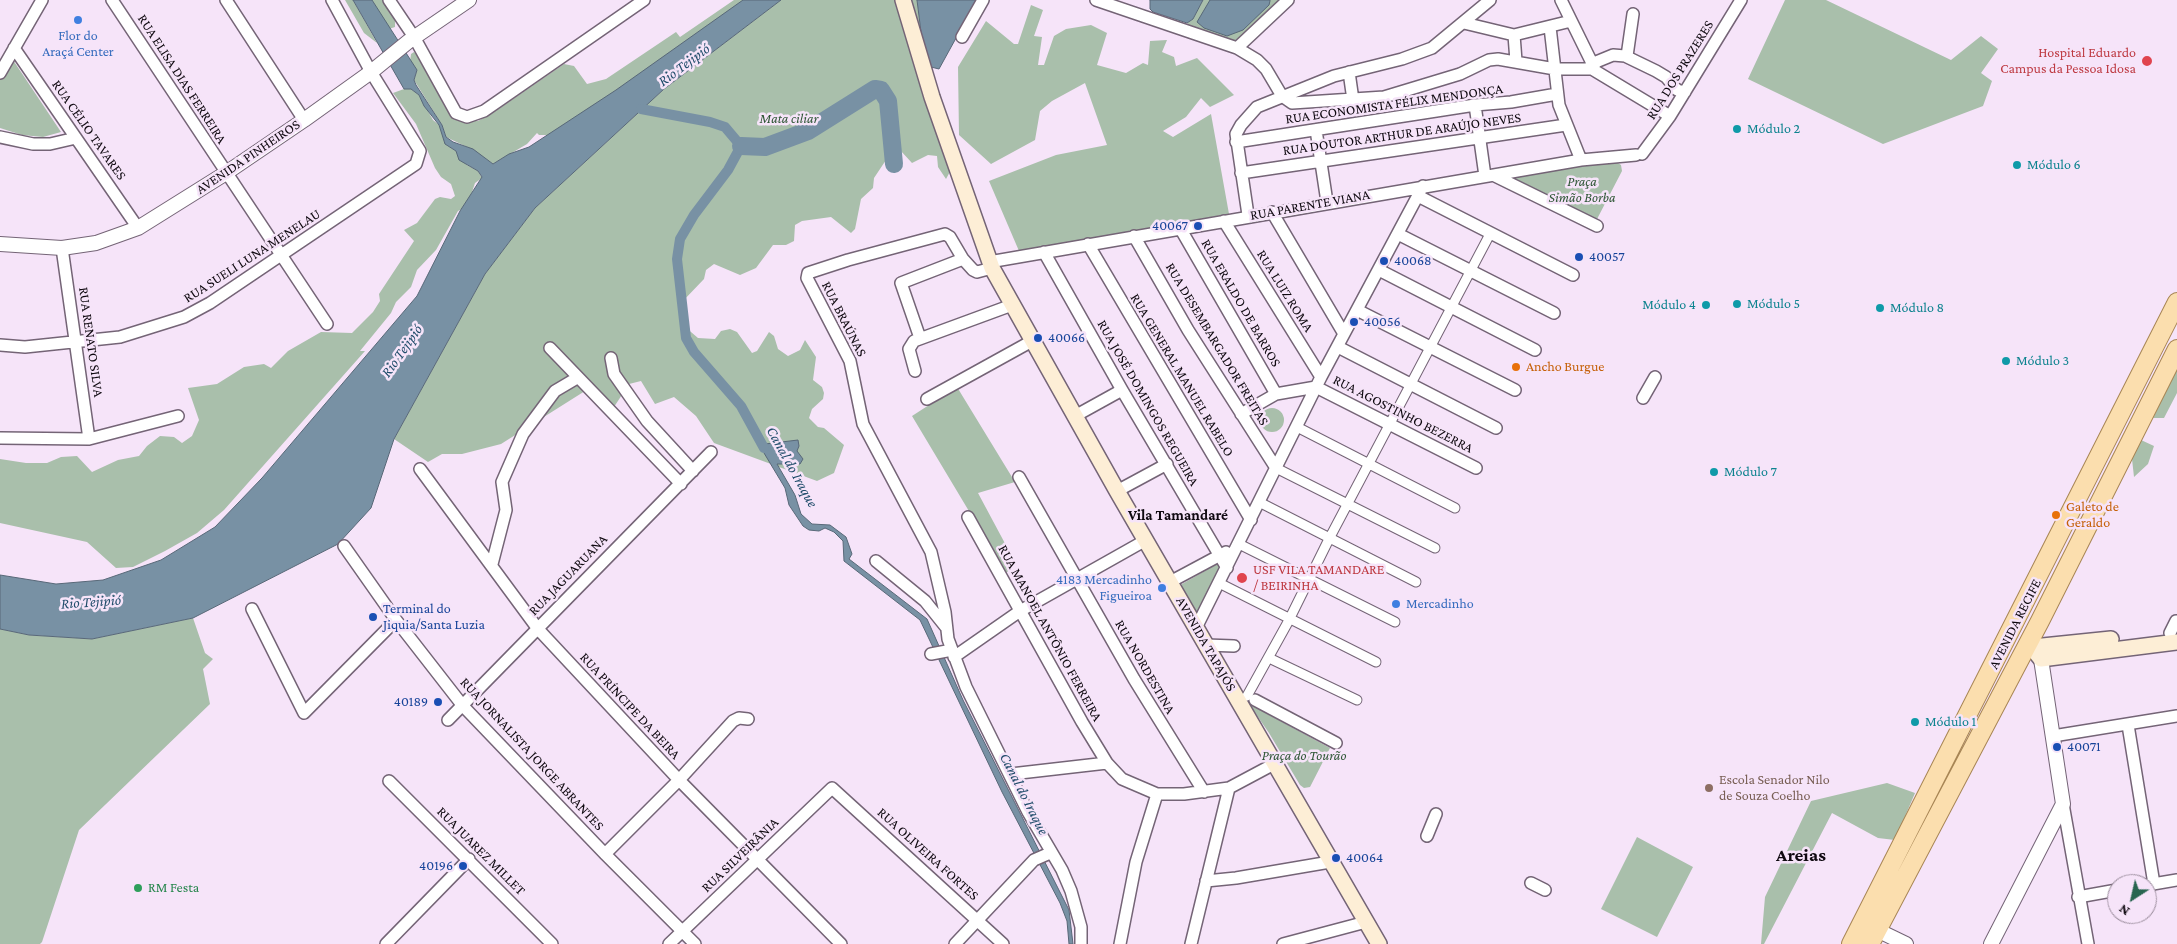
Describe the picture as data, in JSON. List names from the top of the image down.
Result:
{
  "streets": {
    "main road": ["AVENIDA RECIFE", "AVENIDA TAPAJÓS"],
    "street": [
      "RUA DOS PRAZERES",
      "RUA ELISA DIAS FERREIRA",
      "RUA ECONOMISTA FÉLIX MENDONÇA",
      "RUA CÉLIO TAVARES",
      "RUA DOUTOR ARTHUR DE ARAÚJO NEVES",
      "AVENIDA PINHEIROS",
      "RUA PARENTE VIANA",
      "RUA SUELI LUNA MENELAU",
      "RUA LUIZ ROMA",
      "RUA ERALDO DE BARROS",
      "RUA BRAÚNAS",
      "RUA RENATO SILVA",
      "RUA DESEMBARGADOR FREITAS",
      "RUA GENERAL MANUEL RABELO",
      "RUA JOSÉ DOMINGOS REGUEIRA",
      "RUA AGOSTINHO BEZERRA",
      "RUA JAGUARUANA",
      "RUA MANOEL ANTÔNIO FERREIRA",
      "RUA NORDESTINA",
      "RUA PRÍNCIPE DA BEIRA",
      "RUA JORNALISTA JORGE ABRANTES",
      "RUA JUAREZ MILLET",
      "RUA OLIVEIRA FORTES",
      "RUA SILVEIRÂNIA"
    ]
  },
  "crossings": [
    ["RUA DOS PRAZERES", "RUA PARENTE VIANA"],
    ["RUA ELISA DIAS FERREIRA", "AVENIDA PINHEIROS"],
    ["RUA ELISA DIAS FERREIRA", "RUA SUELI LUNA MENELAU"],
    ["RUA CÉLIO TAVARES", "AVENIDA PINHEIROS"],
    ["AVENIDA PINHEIROS", "RUA SUELI LUNA MENELAU"],
    ["AVENIDA PINHEIROS", "RUA RENATO SILVA"],
    ["RUA PARENTE VIANA", "RUA LUIZ ROMA"],
    ["RUA PARENTE VIANA", "RUA ERALDO DE BARROS"],
    ["RUA PARENTE VIANA", "RUA BRAÚNAS"],
    ["RUA PARENTE VIANA", "RUA DESEMBARGADOR FREITAS"],
    ["RUA PARENTE VIANA", "RUA GENERAL MANUEL RABELO"],
    ["RUA PARENTE VIANA", "RUA JOSÉ DOMINGOS REGUEIRA"],
    ["RUA PARENTE VIANA", "AVENIDA TAPAJÓS"],
    ["RUA SUELI LUNA MENELAU", "RUA RENATO SILVA"],
    ["RUA LUIZ ROMA", "RUA AGOSTINHO BEZERRA"],
    ["RUA BRAÚNAS", "AVENIDA TAPAJÓS"],
    ["RUA JAGUARUANA", "RUA PRÍNCIPE DA BEIRA"],
    ["RUA JAGUARUANA", "RUA JORNALISTA JORGE ABRANTES"],
    ["RUA PRÍNCIPE DA BEIRA", "RUA SILVEIRÂNIA"],
    ["RUA JORNALISTA JORGE ABRANTES", "RUA SILVEIRÂNIA"],
    ["RUA OLIVEIRA FORTES", "RUA SILVEIRÂNIA"]
  ],
  "districts": ["Vila Tamandaré", "Areias"],
  "water": ["Rio Tejipió", "Canal do Iraque"],
  "parks": ["Mata ciliar", "Praça Simão Borba", "Praça do Tourão"],
  "places": [
    "Flor do Araçá Center",
    "Hospital Eduardo Campus da Pessoa Idosa",
    "Módulo 2",
    "Módulo 6",
    "40067",
    "40057",
    "40068",
    "Módulo 5",
    "Módulo 4",
    "Módulo 8",
    "40056",
    "40066",
    "Módulo 3",
    "Ancho Burgue",
    "Módulo 7",
    "Galeto de Geraldo",
    "USF VILA TAMANDARE / BEIRINHA",
    "4183 Mercadinho Figueiroa",
    "Mercadinho",
    "Terminal do Jiquia/Santa Luzia",
    "40189",
    "Módulo 1",
    "40071",
    "Escola Senador Nilo de Souza Coelho",
    "40064",
    "40196",
    "RM Festa"
  ],
  "north": "bottom left"
}
